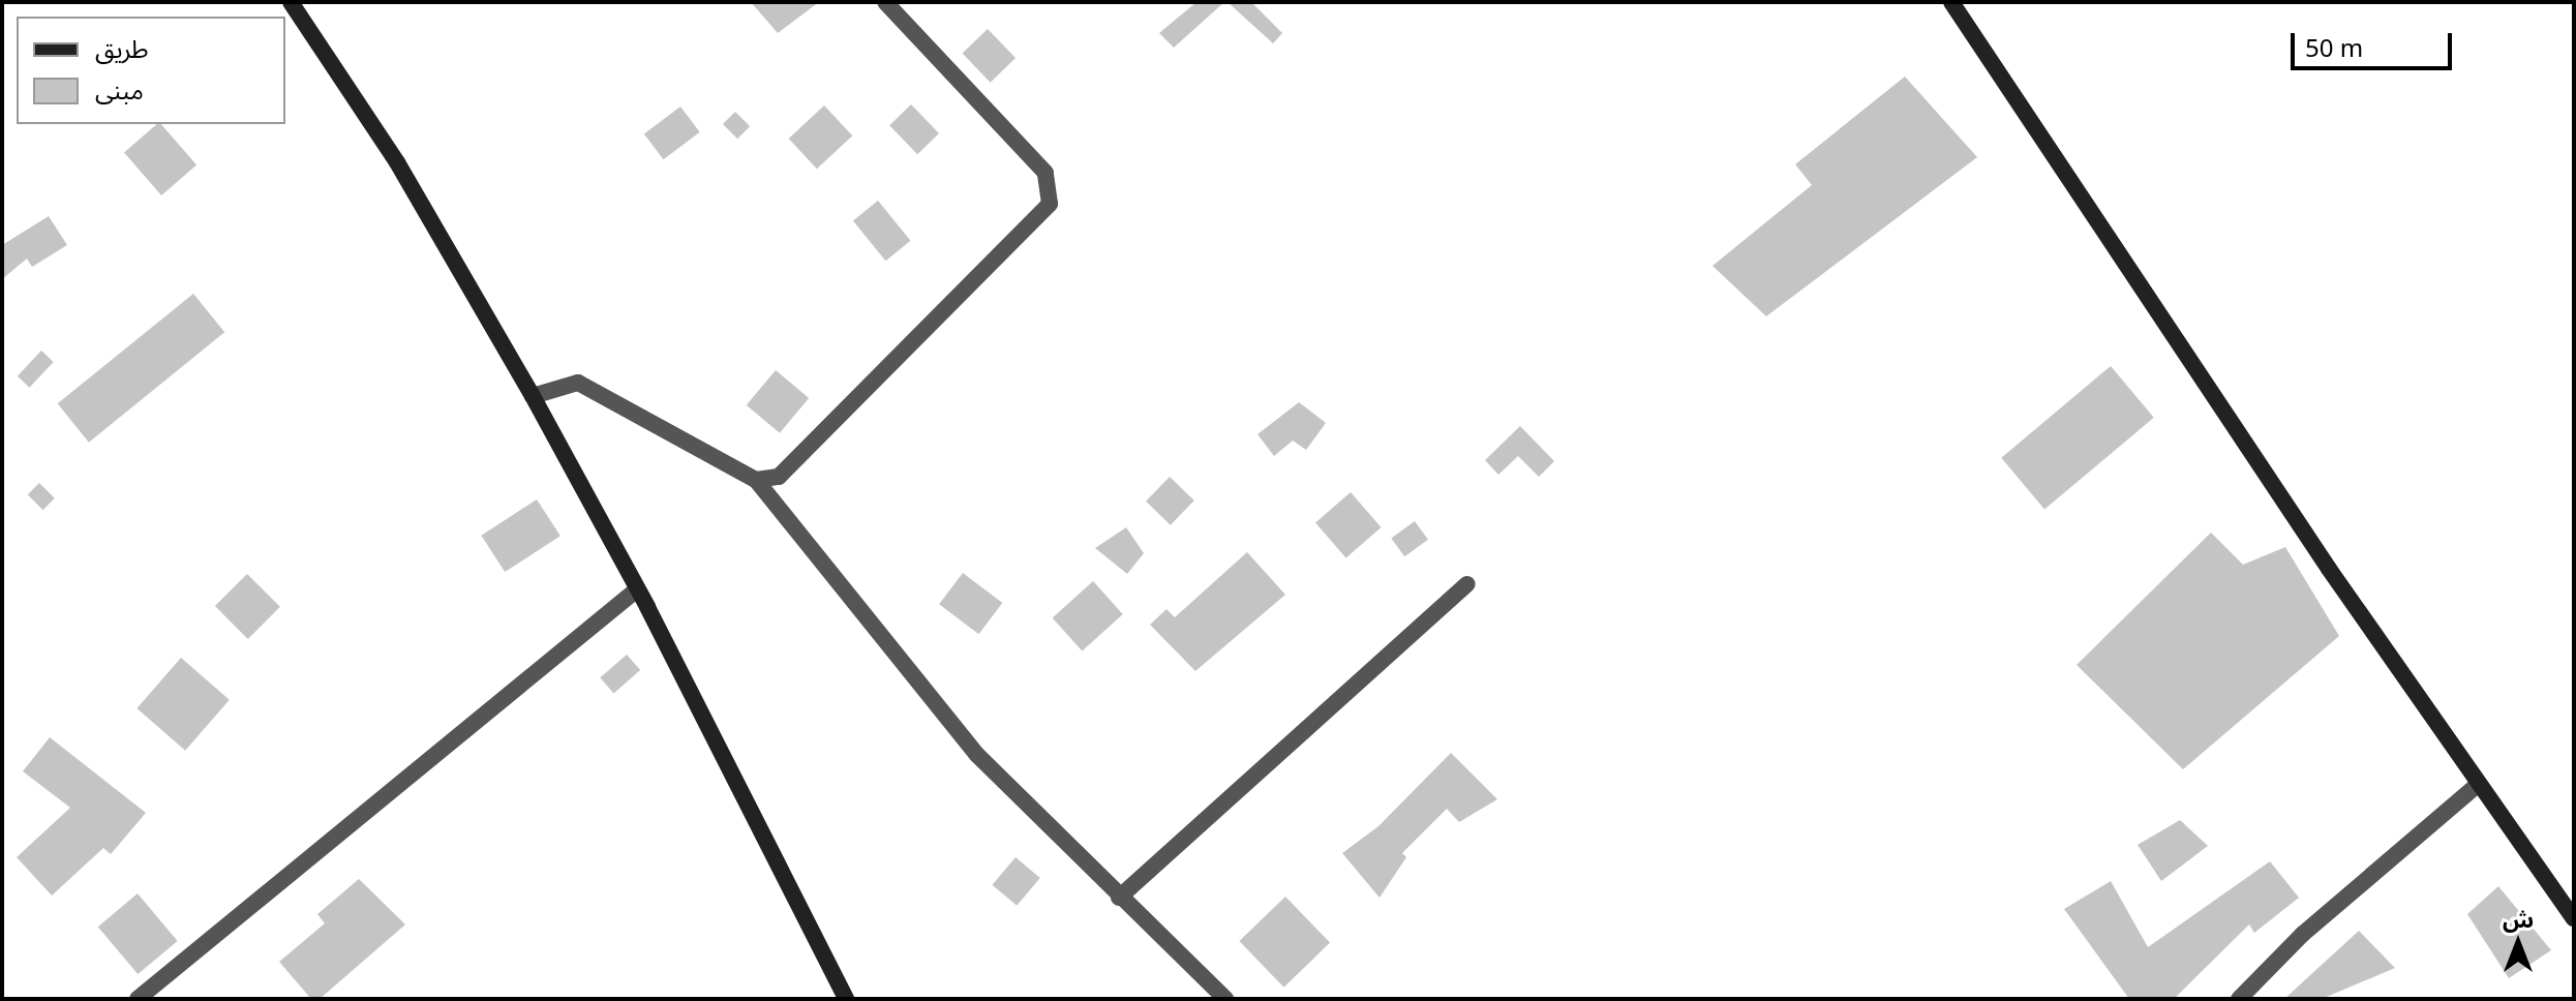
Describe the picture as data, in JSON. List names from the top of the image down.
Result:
{
  "legend": ["طريق", "مبنى"],
  "scale_bar": "50 m",
  "north": "top"
}
